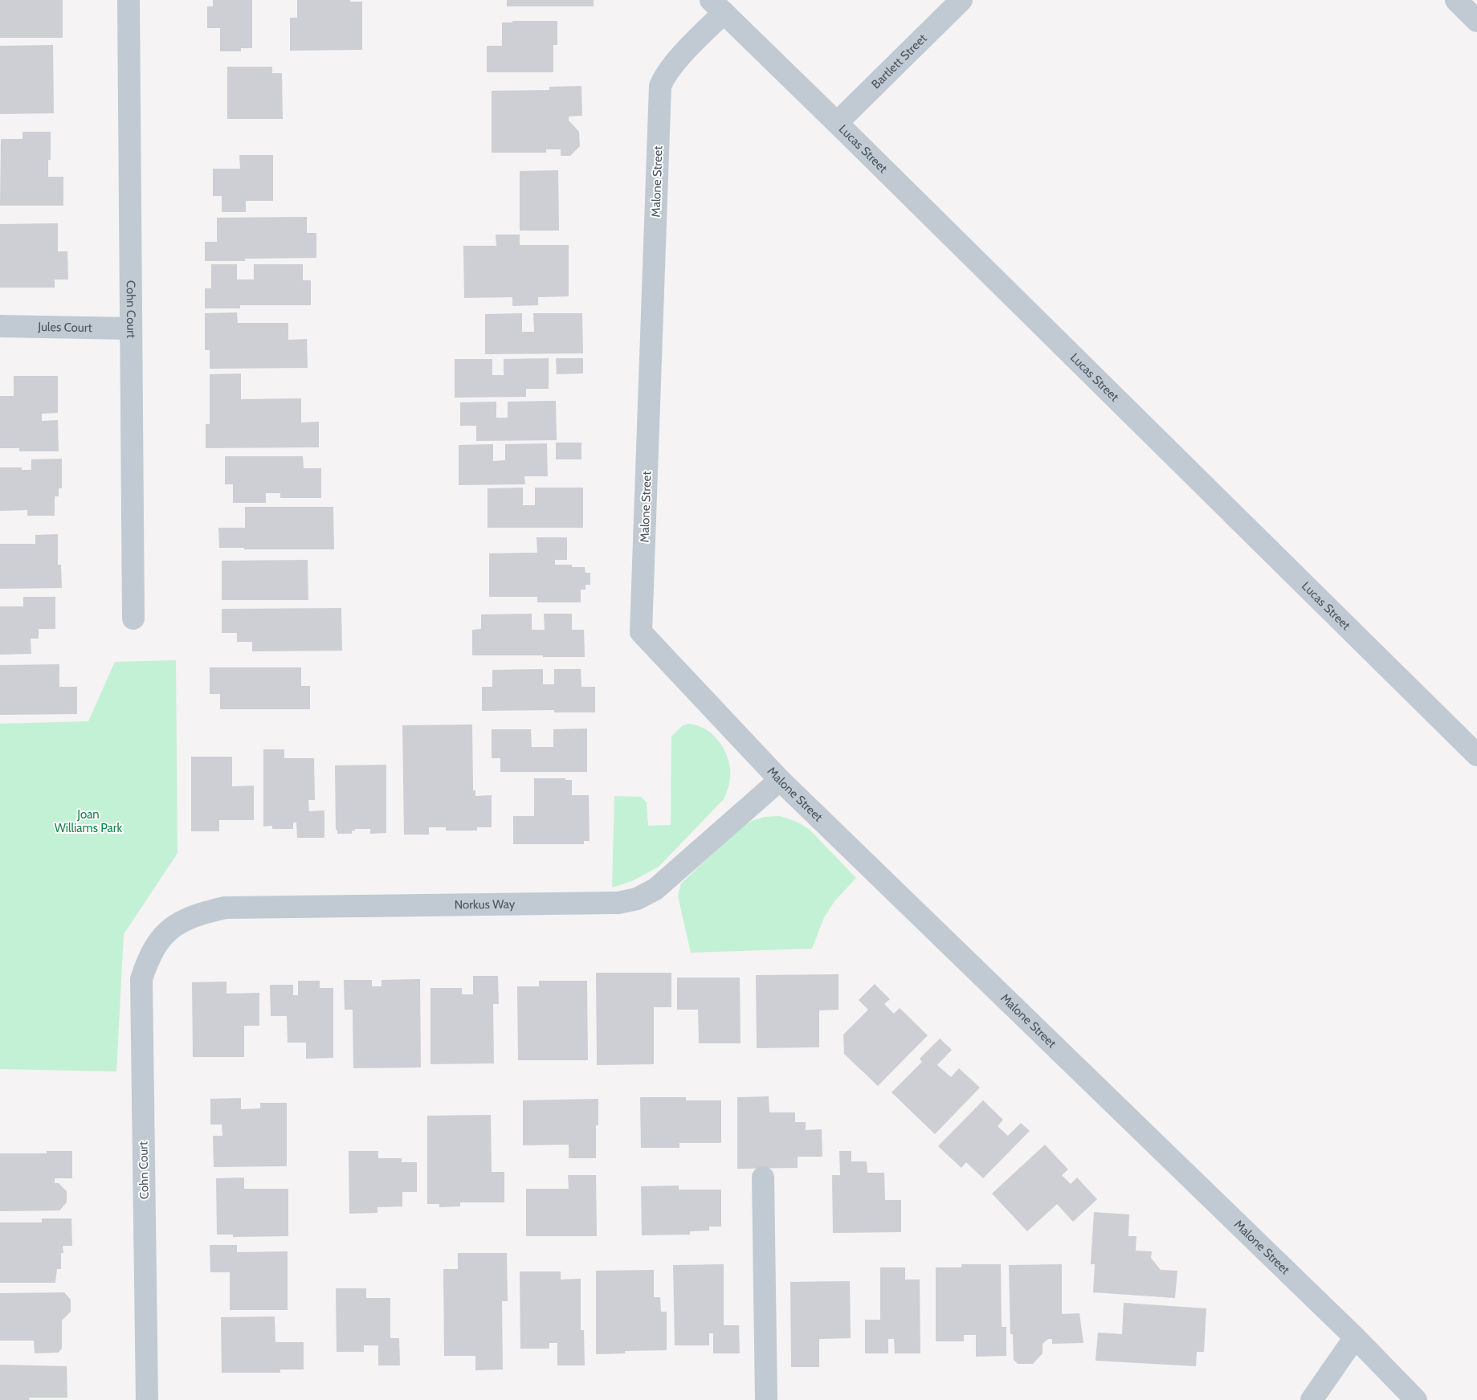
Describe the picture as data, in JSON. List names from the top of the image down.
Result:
{
  "streets": {
    "street": [
      "Bartlett Street",
      "Lucas Street",
      "Malone Street",
      "Cohn Court",
      "Jules Court",
      "Norkus Way"
    ]
  },
  "crossings": [
    ["Bartlett Street", "Lucas Street"],
    ["Lucas Street", "Malone Street"],
    ["Malone Street", "Norkus Way"],
    ["Cohn Court", "Jules Court"],
    ["Cohn Court", "Norkus Way"]
  ],
  "parks": ["Joan Williams Park"]
}
